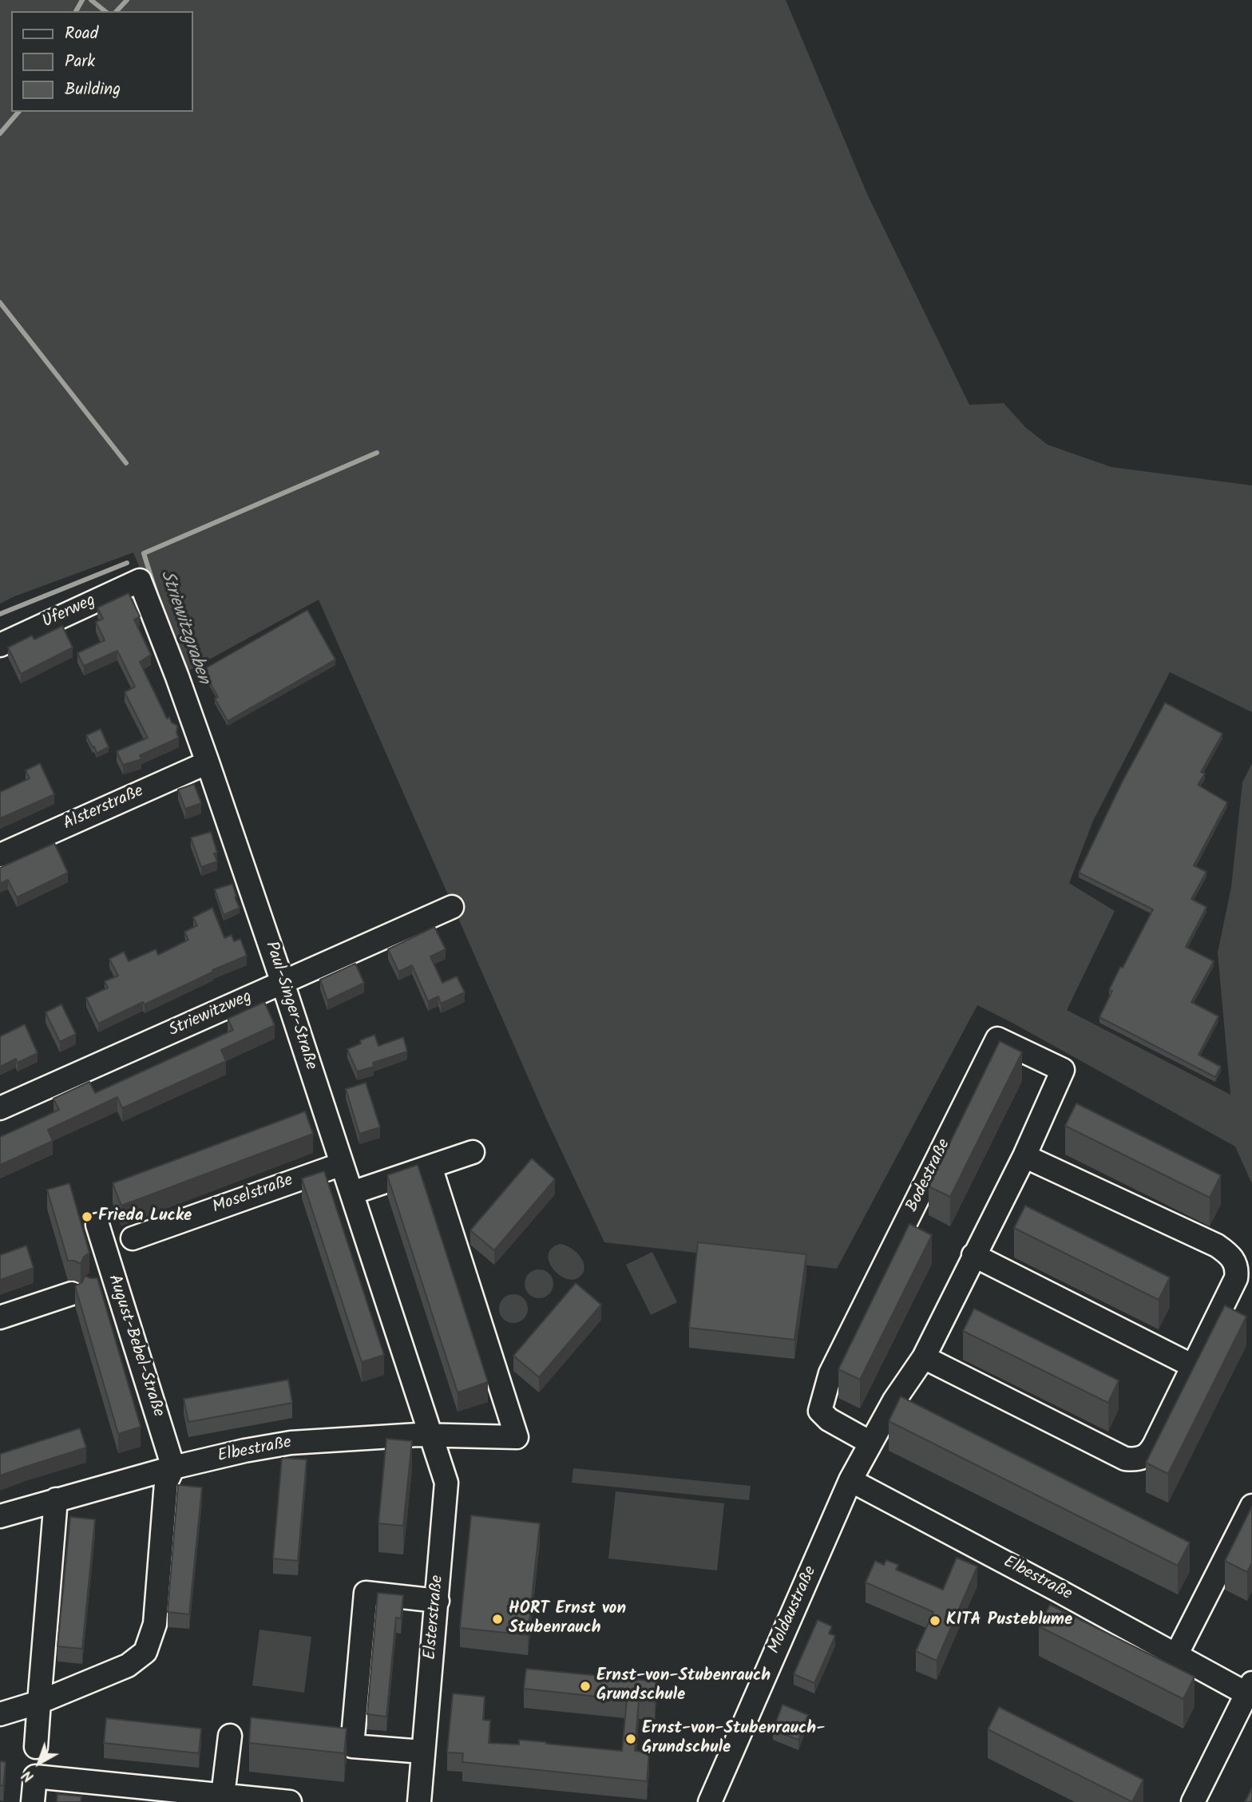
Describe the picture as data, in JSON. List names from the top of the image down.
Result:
{
  "streets": {
    "street": [
      "Uferweg",
      "Alsterstraße",
      "Paul-Singer-Straße",
      "Striewitzweg",
      "Bodestraße",
      "Moselstraße",
      "August-Bebel-Straße",
      "Elbestraße",
      "Moldaustraße",
      "Elsterstraße"
    ]
  },
  "crossings": [
    ["Uferweg", "Paul-Singer-Straße"],
    ["Alsterstraße", "Paul-Singer-Straße"],
    ["Paul-Singer-Straße", "Striewitzweg"],
    ["Paul-Singer-Straße", "Moselstraße"],
    ["Paul-Singer-Straße", "Elbestraße"],
    ["Paul-Singer-Straße", "Elsterstraße"],
    ["Bodestraße", "Elbestraße"],
    ["Bodestraße", "Moldaustraße"],
    ["August-Bebel-Straße", "Elbestraße"],
    ["Elbestraße", "Moldaustraße"],
    ["Elbestraße", "Elsterstraße"]
  ],
  "water": ["Striewitzgraben"],
  "places": [
    "Frieda Lucke",
    "HORT Ernst von Stubenrauch",
    "KITA Pusteblume",
    "Ernst-von-Stubenrauch Grundschule",
    "Ernst-von-Stubenrauch- Grundschule"
  ],
  "legend": ["Road", "Park", "Building"],
  "north": "bottom left"
}
